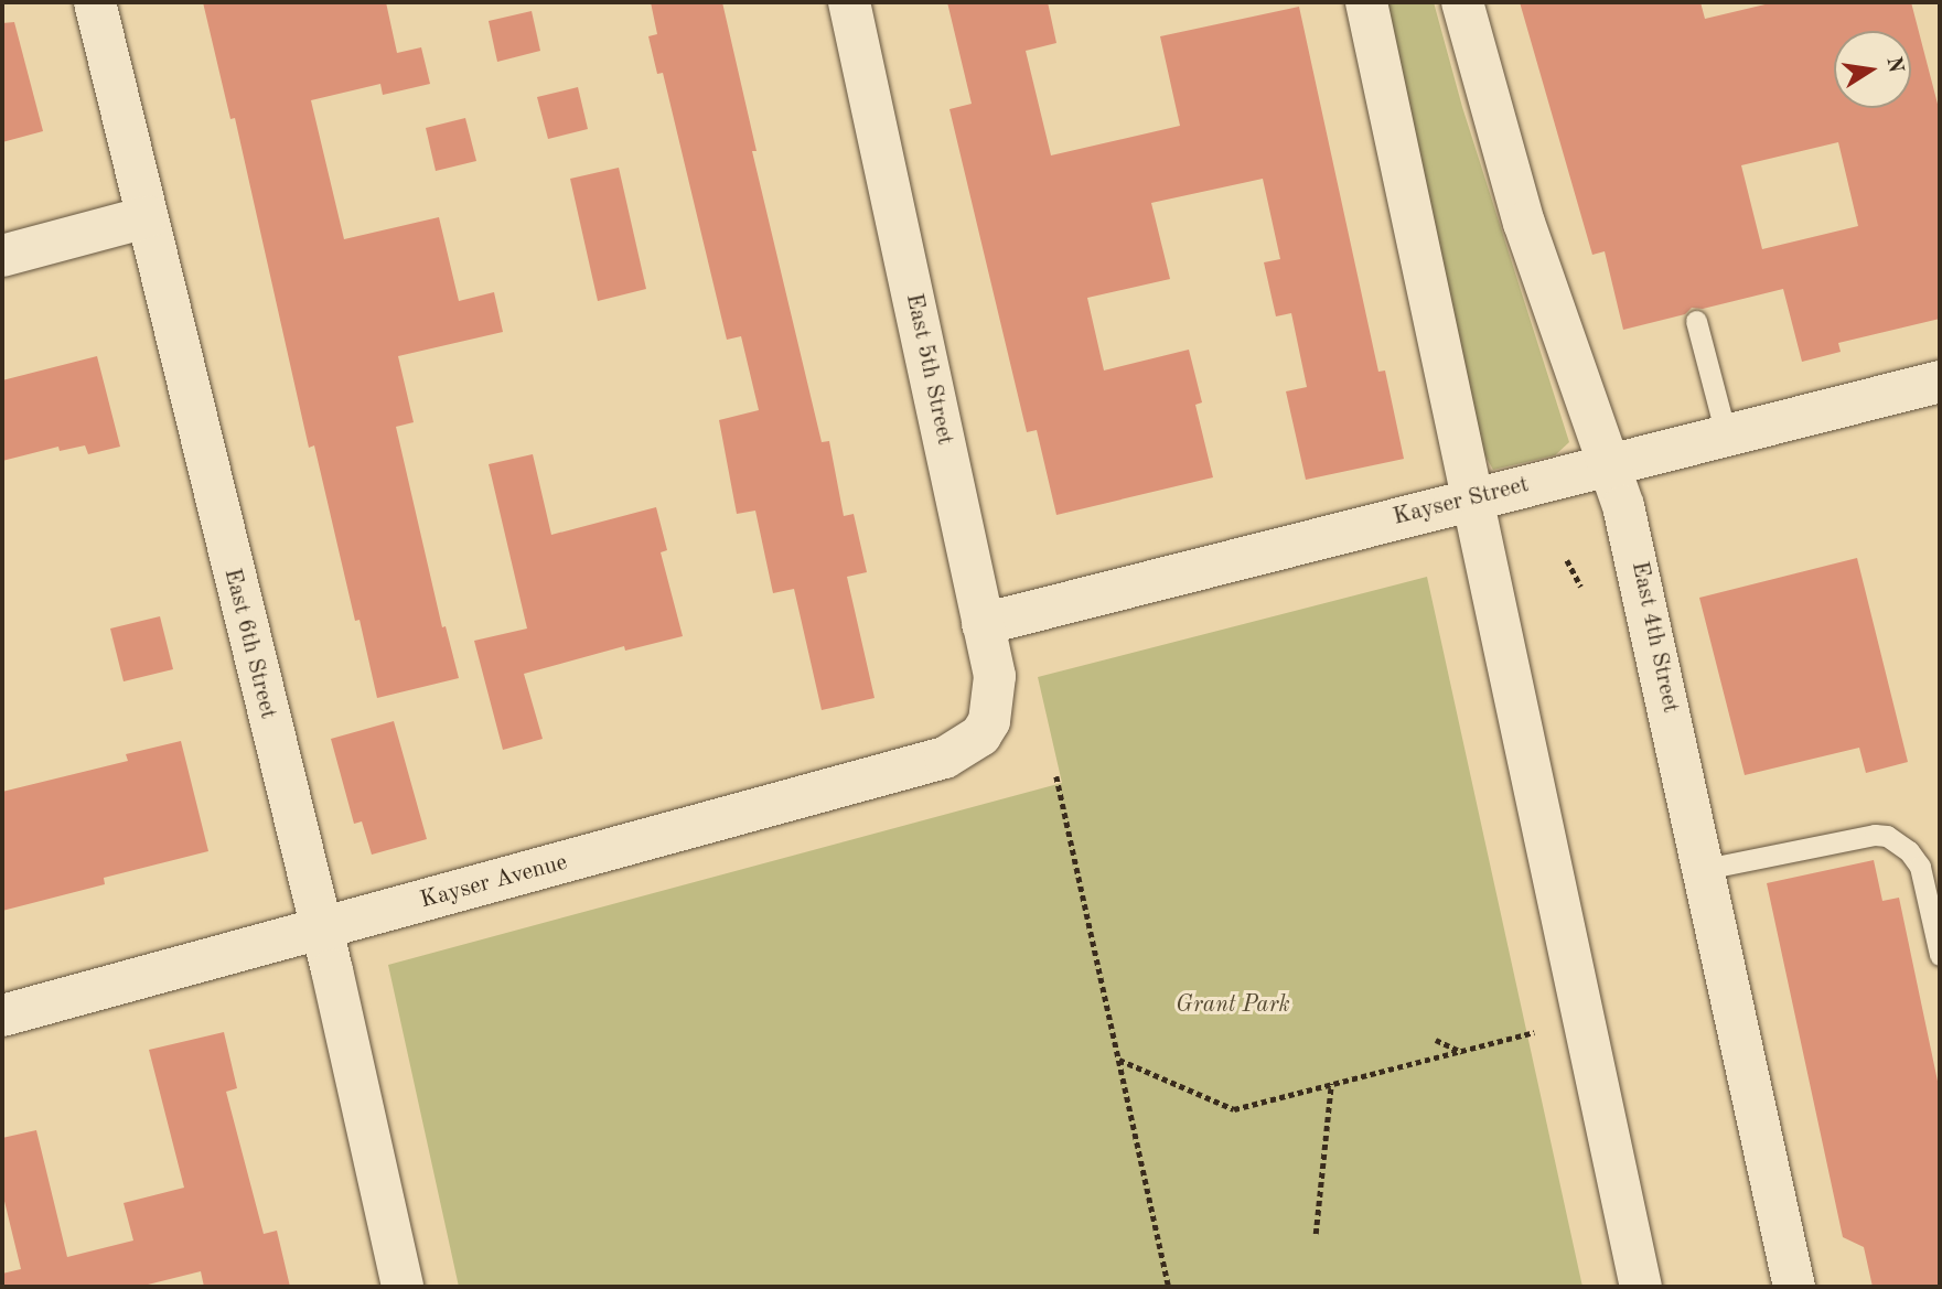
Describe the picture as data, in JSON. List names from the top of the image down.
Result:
{
  "streets": {
    "street": [
      "East 5th Street",
      "Kayser Street",
      "East 4th Street",
      "East 6th Street",
      "Kayser Avenue"
    ]
  },
  "crossings": [
    ["East 5th Street", "Kayser Street"],
    ["East 5th Street", "Kayser Avenue"],
    ["Kayser Street", "East 4th Street"],
    ["East 6th Street", "Kayser Avenue"]
  ],
  "parks": ["Grant Park"],
  "north": "right"
}
